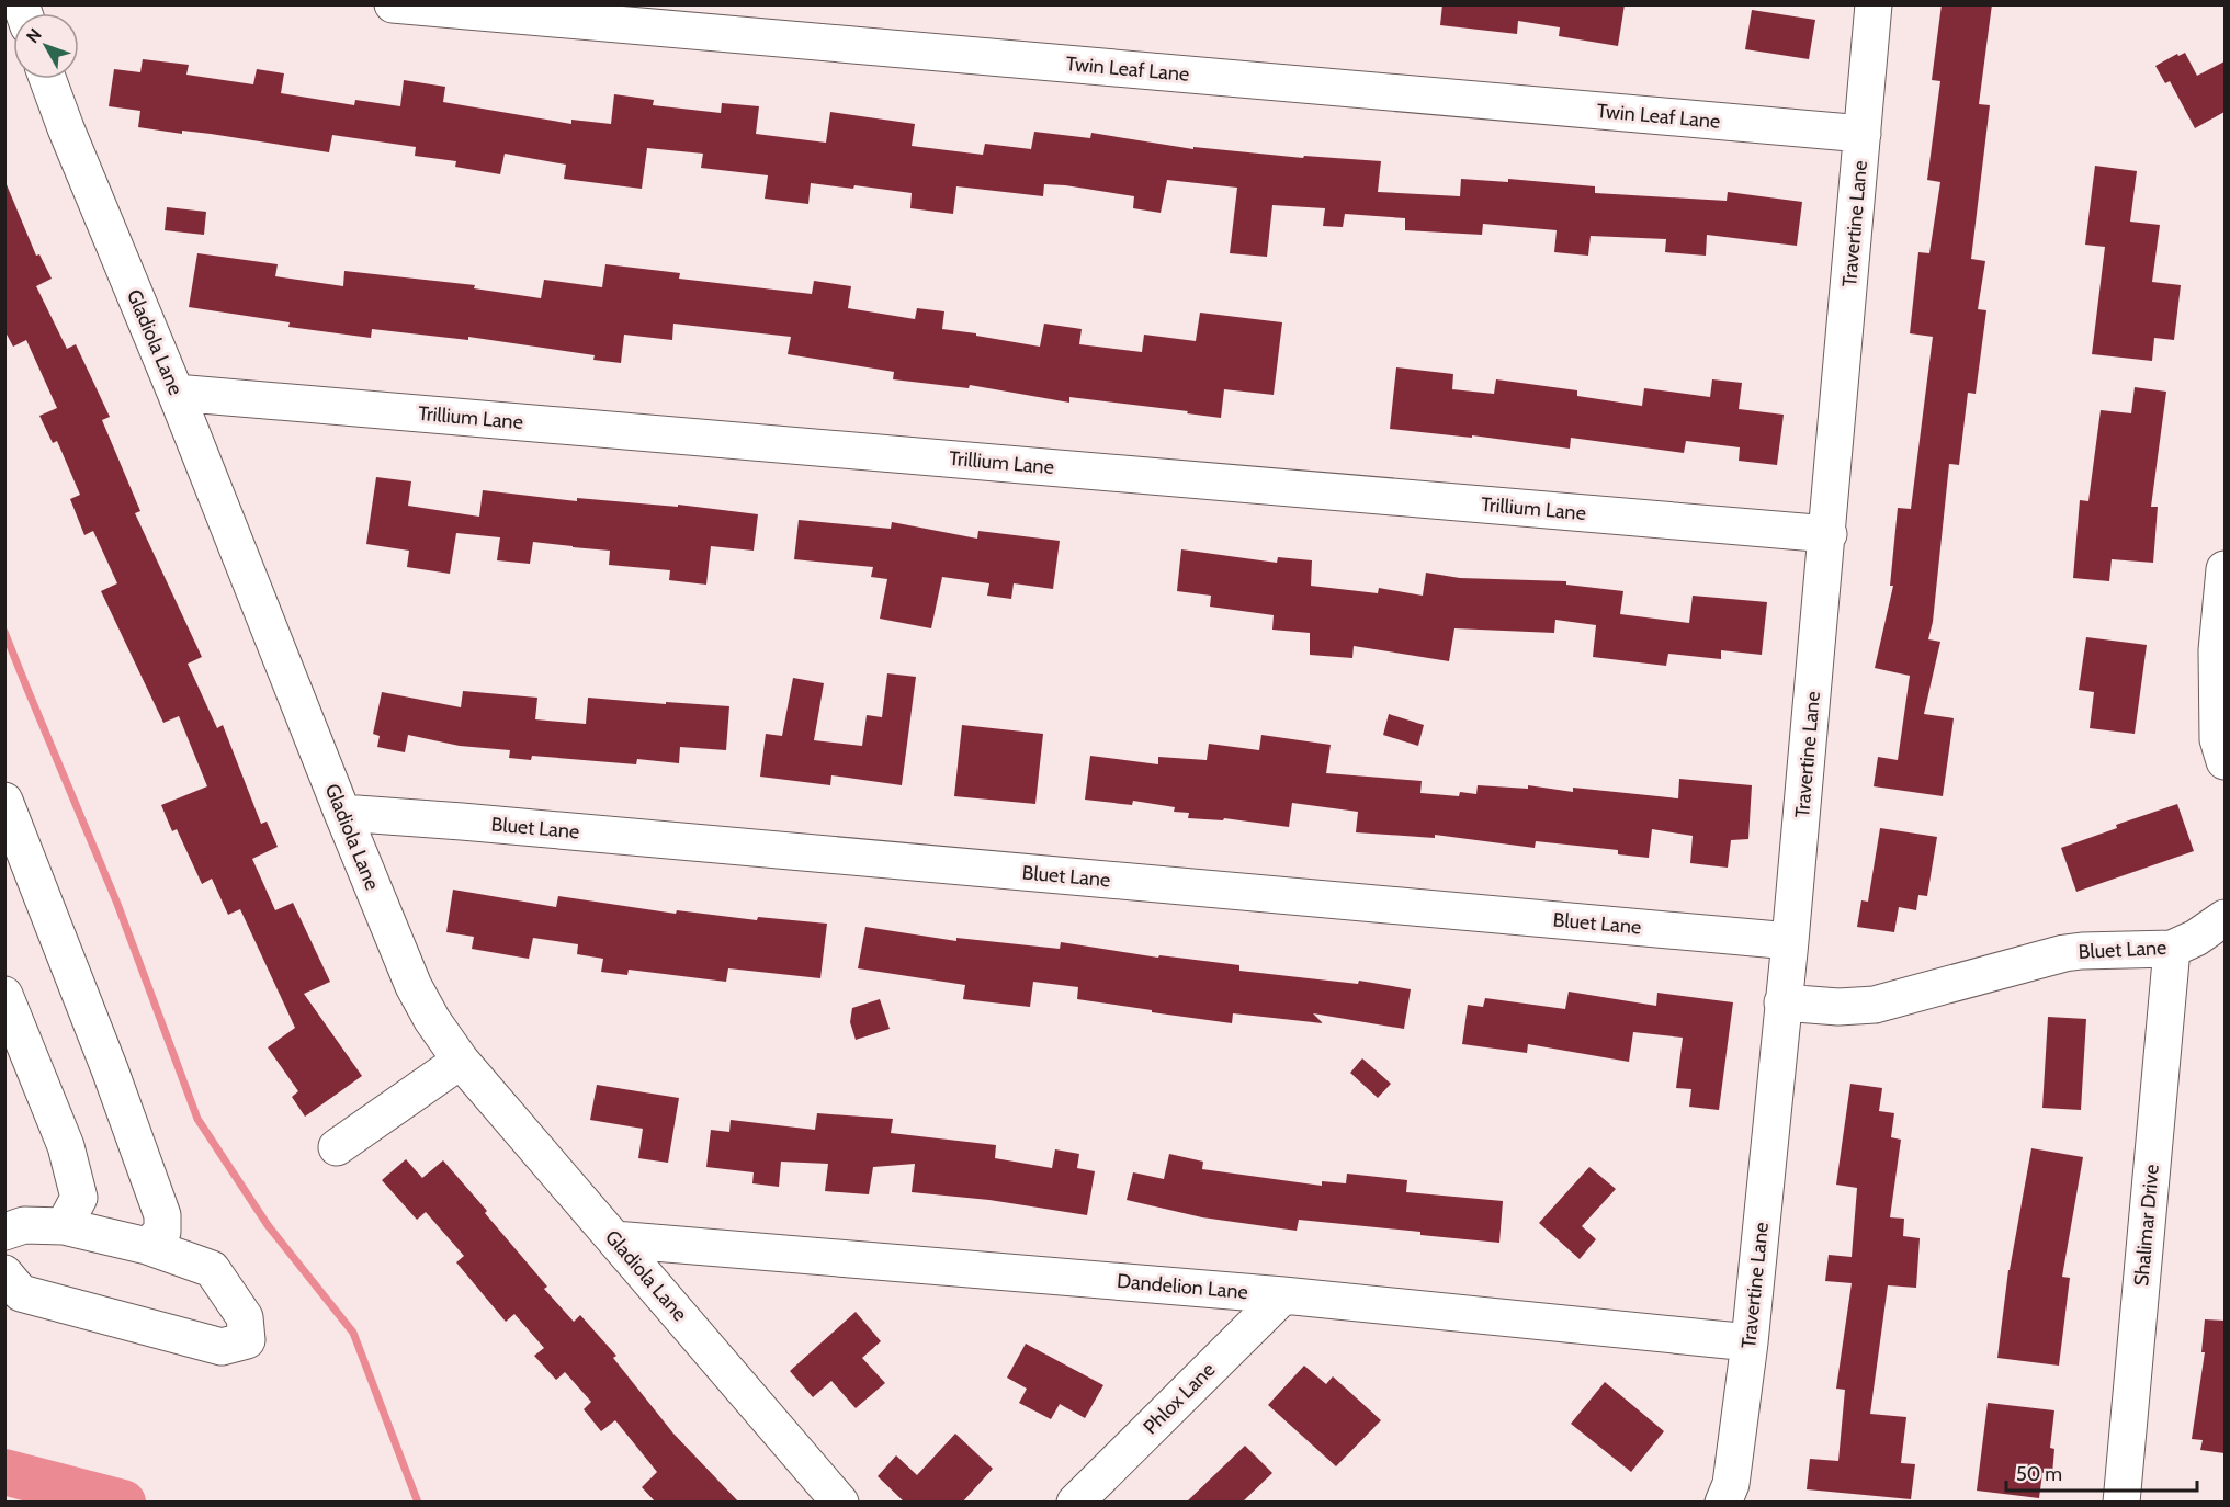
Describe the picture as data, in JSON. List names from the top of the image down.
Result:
{
  "streets": {
    "street": [
      "Twin Leaf Lane",
      "Travertine Lane",
      "Gladiola Lane",
      "Trillium Lane",
      "Bluet Lane",
      "Shalimar Drive",
      "Dandelion Lane",
      "Phlox Lane"
    ]
  },
  "crossings": [
    ["Twin Leaf Lane", "Travertine Lane"],
    ["Travertine Lane", "Trillium Lane"],
    ["Travertine Lane", "Bluet Lane"],
    ["Travertine Lane", "Dandelion Lane"],
    ["Gladiola Lane", "Trillium Lane"],
    ["Gladiola Lane", "Bluet Lane"],
    ["Gladiola Lane", "Dandelion Lane"],
    ["Bluet Lane", "Shalimar Drive"],
    ["Dandelion Lane", "Phlox Lane"]
  ],
  "scale_bar": "50 m",
  "north": "top left"
}
